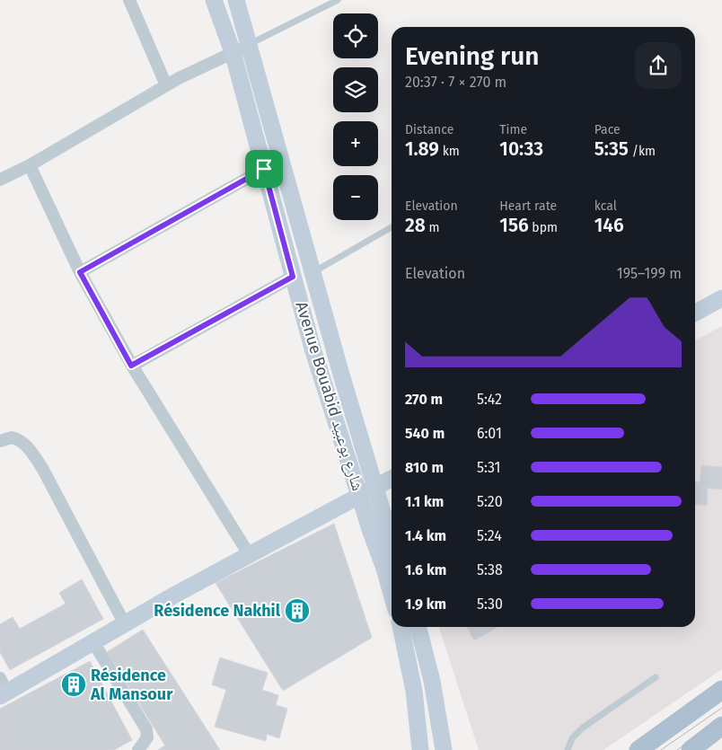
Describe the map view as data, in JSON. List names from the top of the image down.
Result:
{
  "streets": {
    "street": ["Avenue Bouabid شارع بوعبيد"]
  },
  "places": {
    "building": ["Résidence Nakhil", "Résidence Al Mansour"]
  },
  "page": {
    "map_buttons": ["+", "−"],
    "heading": ["Evening run", "20:37 · 7 × 270 m"],
    "stats": [
      ["Distance", "1.89 km"],
      ["Time", "10:33"],
      ["Pace", "5:35 /km"],
      ["Elevation", "28 m"],
      ["Heart rate", "156 bpm"],
      ["kcal", "146"]
    ],
    "chart": ["Elevation", "195–199 m"],
    "list": [
      {
        "name": "270 m",
        "note": "5:42"
      },
      {
        "name": "540 m",
        "note": "6:01"
      },
      {
        "name": "810 m",
        "note": "5:31"
      },
      {
        "name": "1.1 km",
        "note": "5:20"
      },
      {
        "name": "1.4 km",
        "note": "5:24"
      },
      {
        "name": "1.6 km",
        "note": "5:38"
      },
      {
        "name": "1.9 km",
        "note": "5:30"
      }
    ]
  }
}
